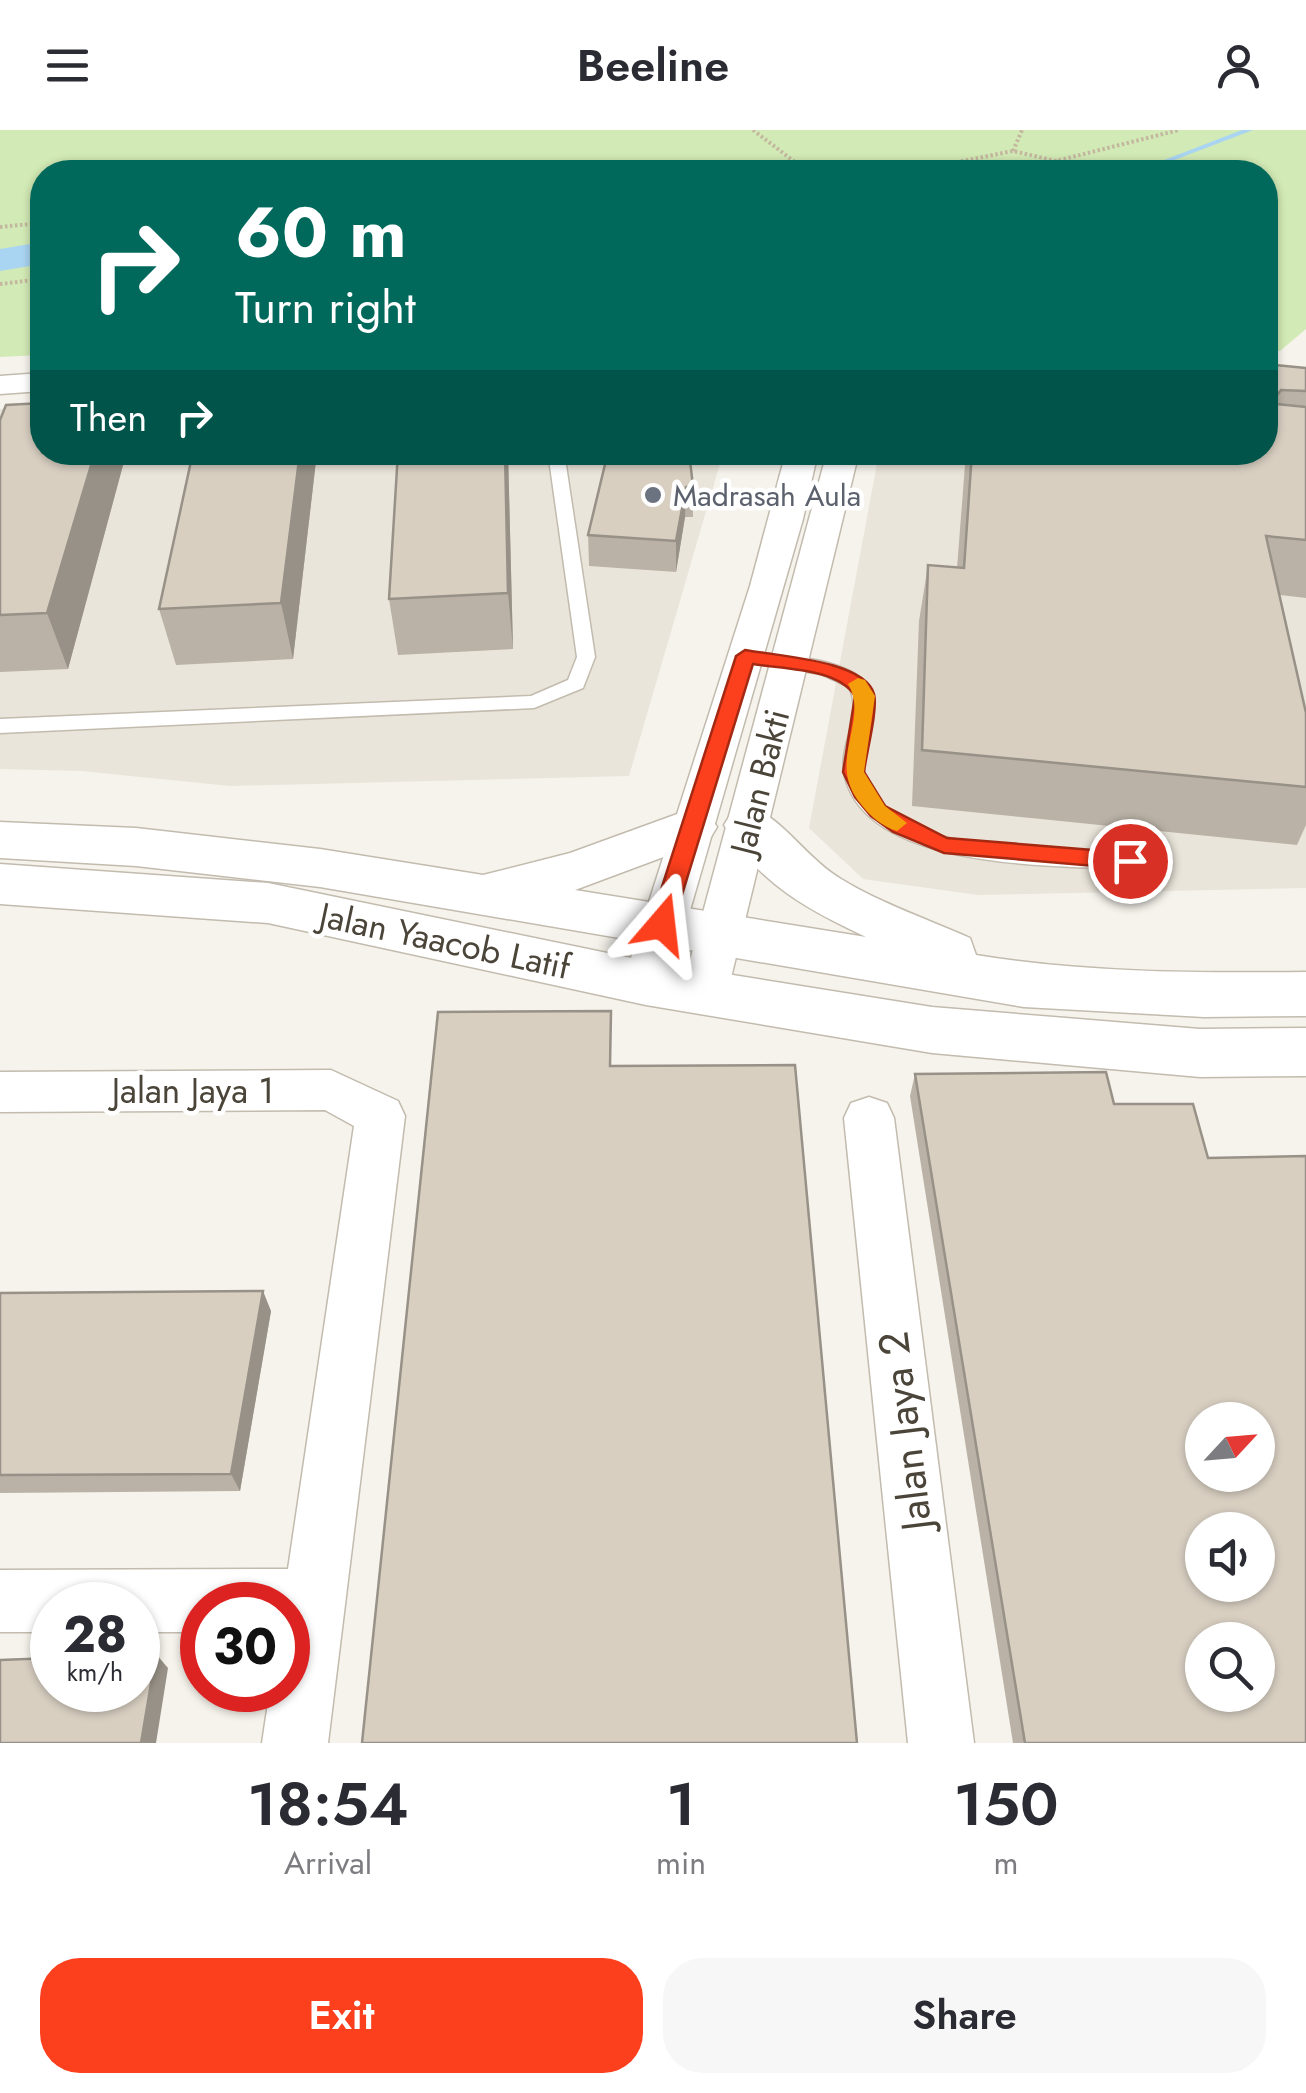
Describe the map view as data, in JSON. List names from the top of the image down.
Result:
{
  "streets": {
    "street": [
      "Jalan Bakti",
      "Jalan Yaacob Latif",
      "Jalan Jaya 1",
      "Jalan Jaya 2"
    ]
  },
  "crossings": [
    ["Jalan Bakti", "Jalan Yaacob Latif"]
  ],
  "places": ["Madrasah Aula"],
  "north": "top right",
  "page": {
    "header": "Beeline",
    "turn": ["60 m", "Turn right"],
    "then": "Then",
    "speed": "28 km/h",
    "limit": "30",
    "eta": [
      "18:54",
      "Arrival",
      "1",
      "min",
      "150",
      "m"
    ],
    "buttons": ["Exit", "Share"]
  }
}
